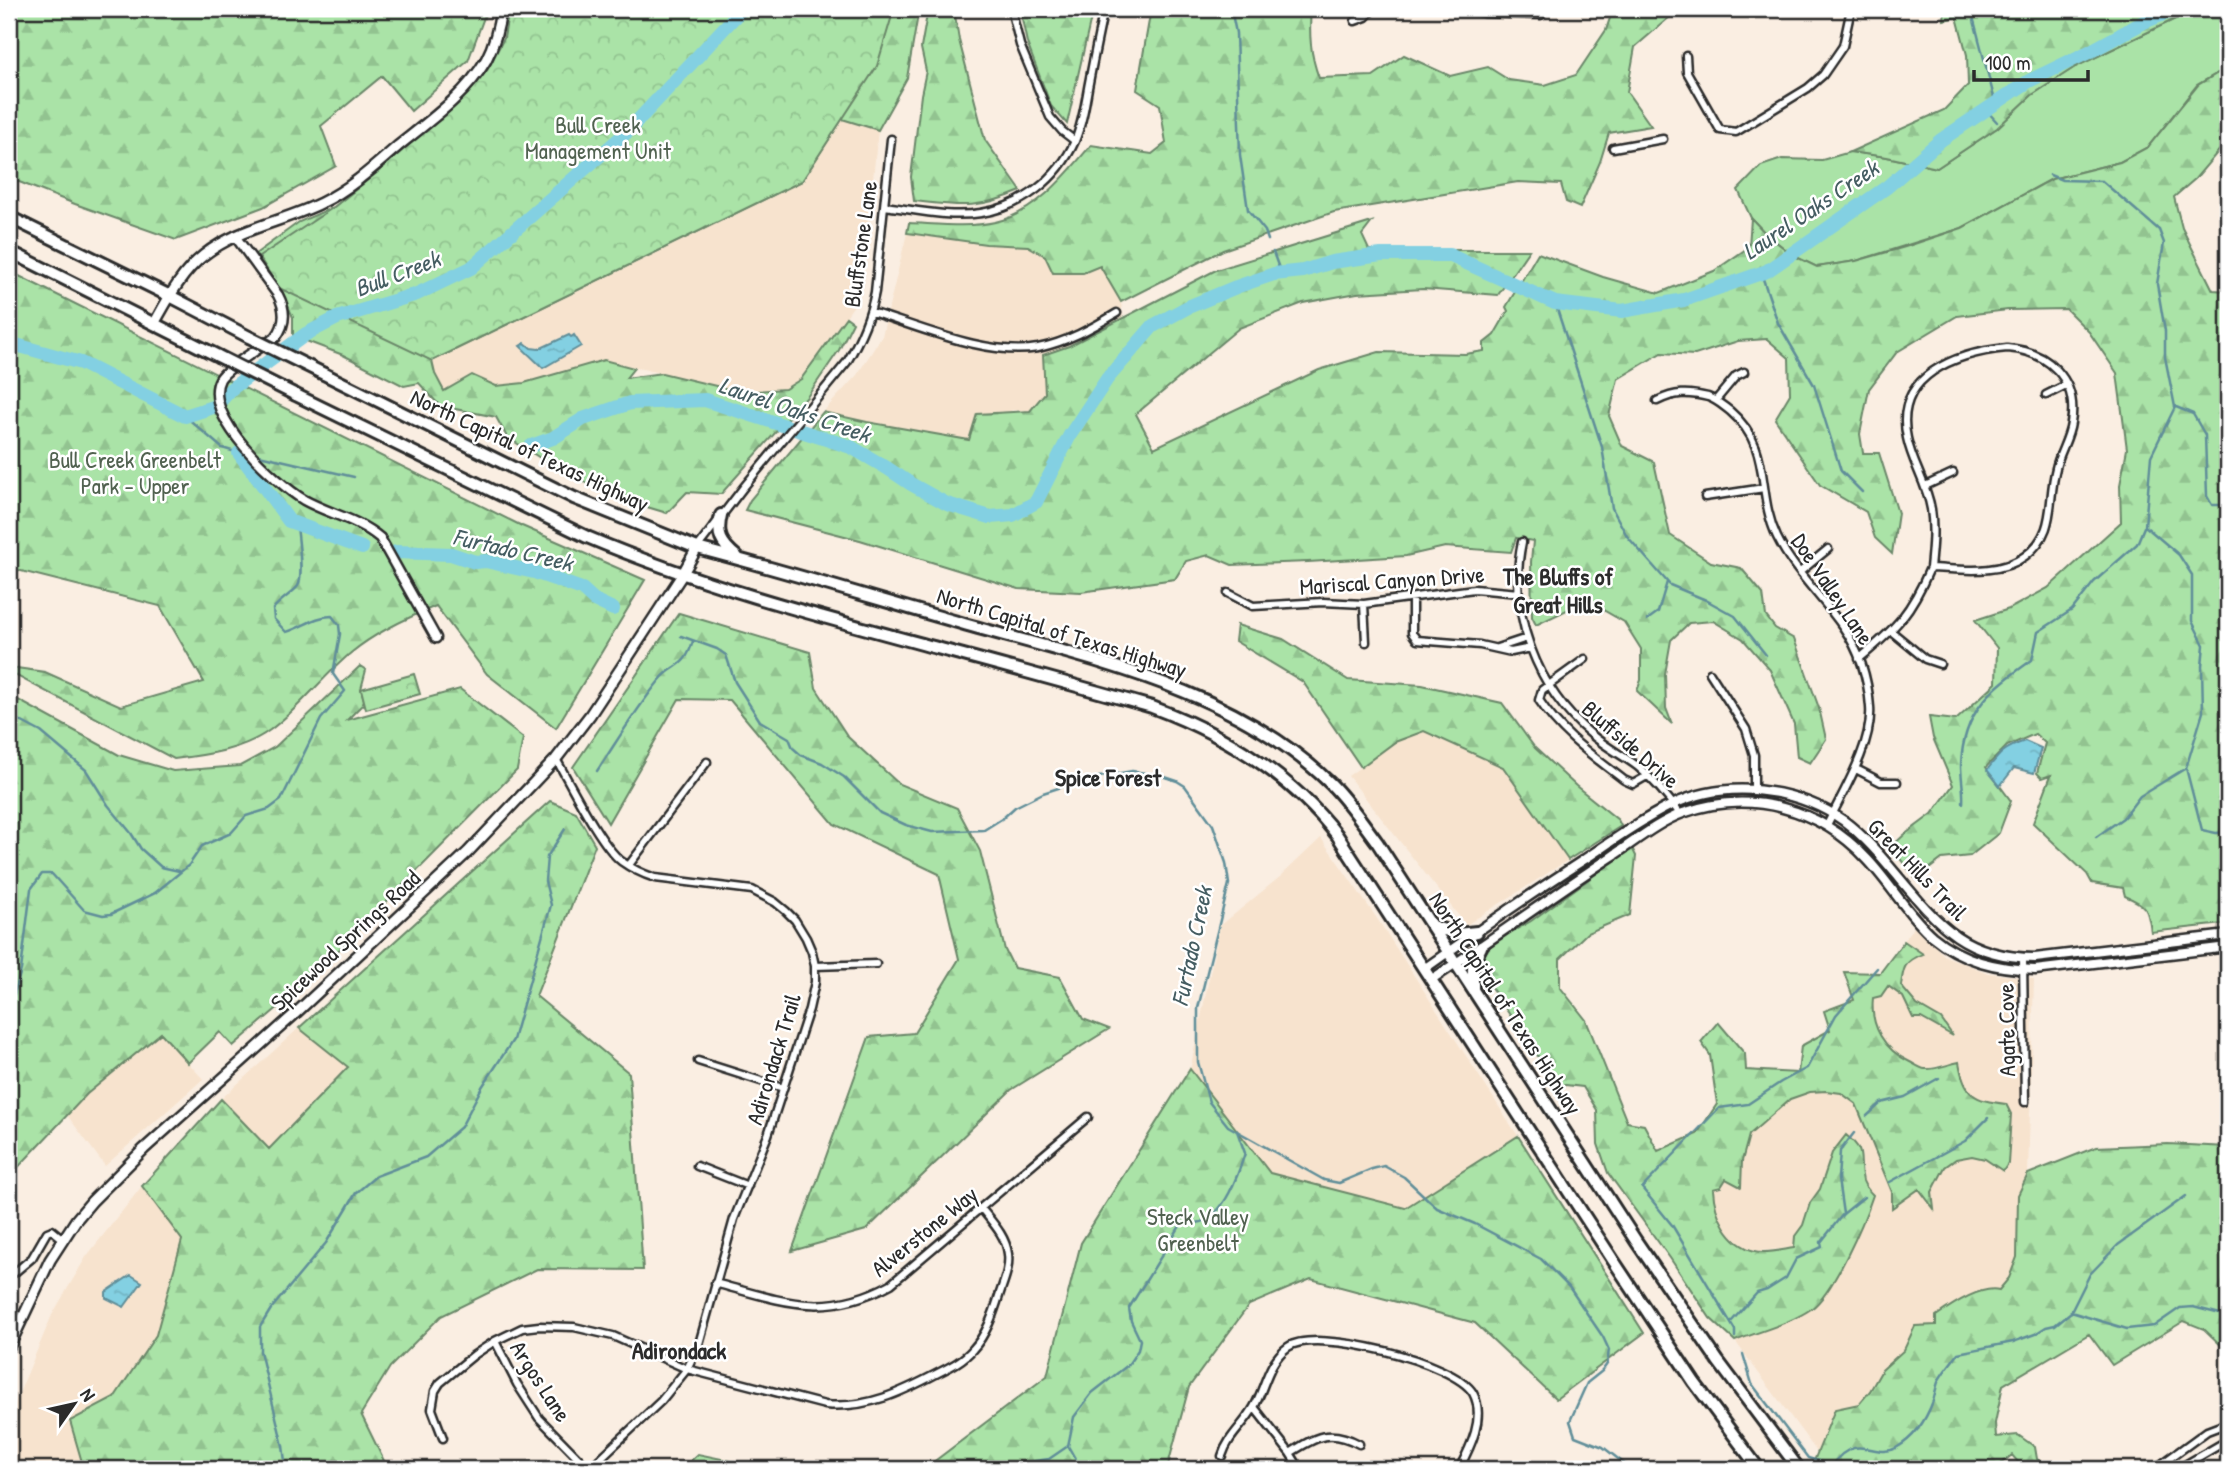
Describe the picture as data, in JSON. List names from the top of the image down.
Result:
{
  "streets": {
    "highway": ["North Capital of Texas Highway"],
    "main road": ["Spicewood Springs Road"],
    "street": [
      "Bluffstone Lane",
      "Mariscal Canyon Drive",
      "Doe Valley Lane",
      "Bluffside Drive",
      "Great Hills Trail",
      "Agate Cove",
      "Adirondack Trail",
      "Alverstone Way",
      "Argos Lane"
    ]
  },
  "crossings": [
    ["Bluffstone Lane", "North Capital of Texas Highway"],
    ["Bluffstone Lane", "Spicewood Springs Road"],
    ["North Capital of Texas Highway", "Great Hills Trail"],
    ["North Capital of Texas Highway", "Spicewood Springs Road"],
    ["Mariscal Canyon Drive", "Bluffside Drive"],
    ["Doe Valley Lane", "Great Hills Trail"],
    ["Bluffside Drive", "Great Hills Trail"],
    ["Great Hills Trail", "Agate Cove"],
    ["Spicewood Springs Road", "Adirondack Trail"],
    ["Adirondack Trail", "Alverstone Way"],
    ["Adirondack Trail", "Argos Lane"]
  ],
  "districts": ["The Bluffs of Great Hills", "Spice Forest", "Adirondack"],
  "water": ["Laurel Oaks Creek", "Bull Creek", "Furtado Creek"],
  "parks": ["Bull Creek Management Unit", "Bull Creek Greenbelt Park - Upper", "Steck Valley Greenbelt"],
  "scale_bar": "100 m",
  "north": "top right"
}
